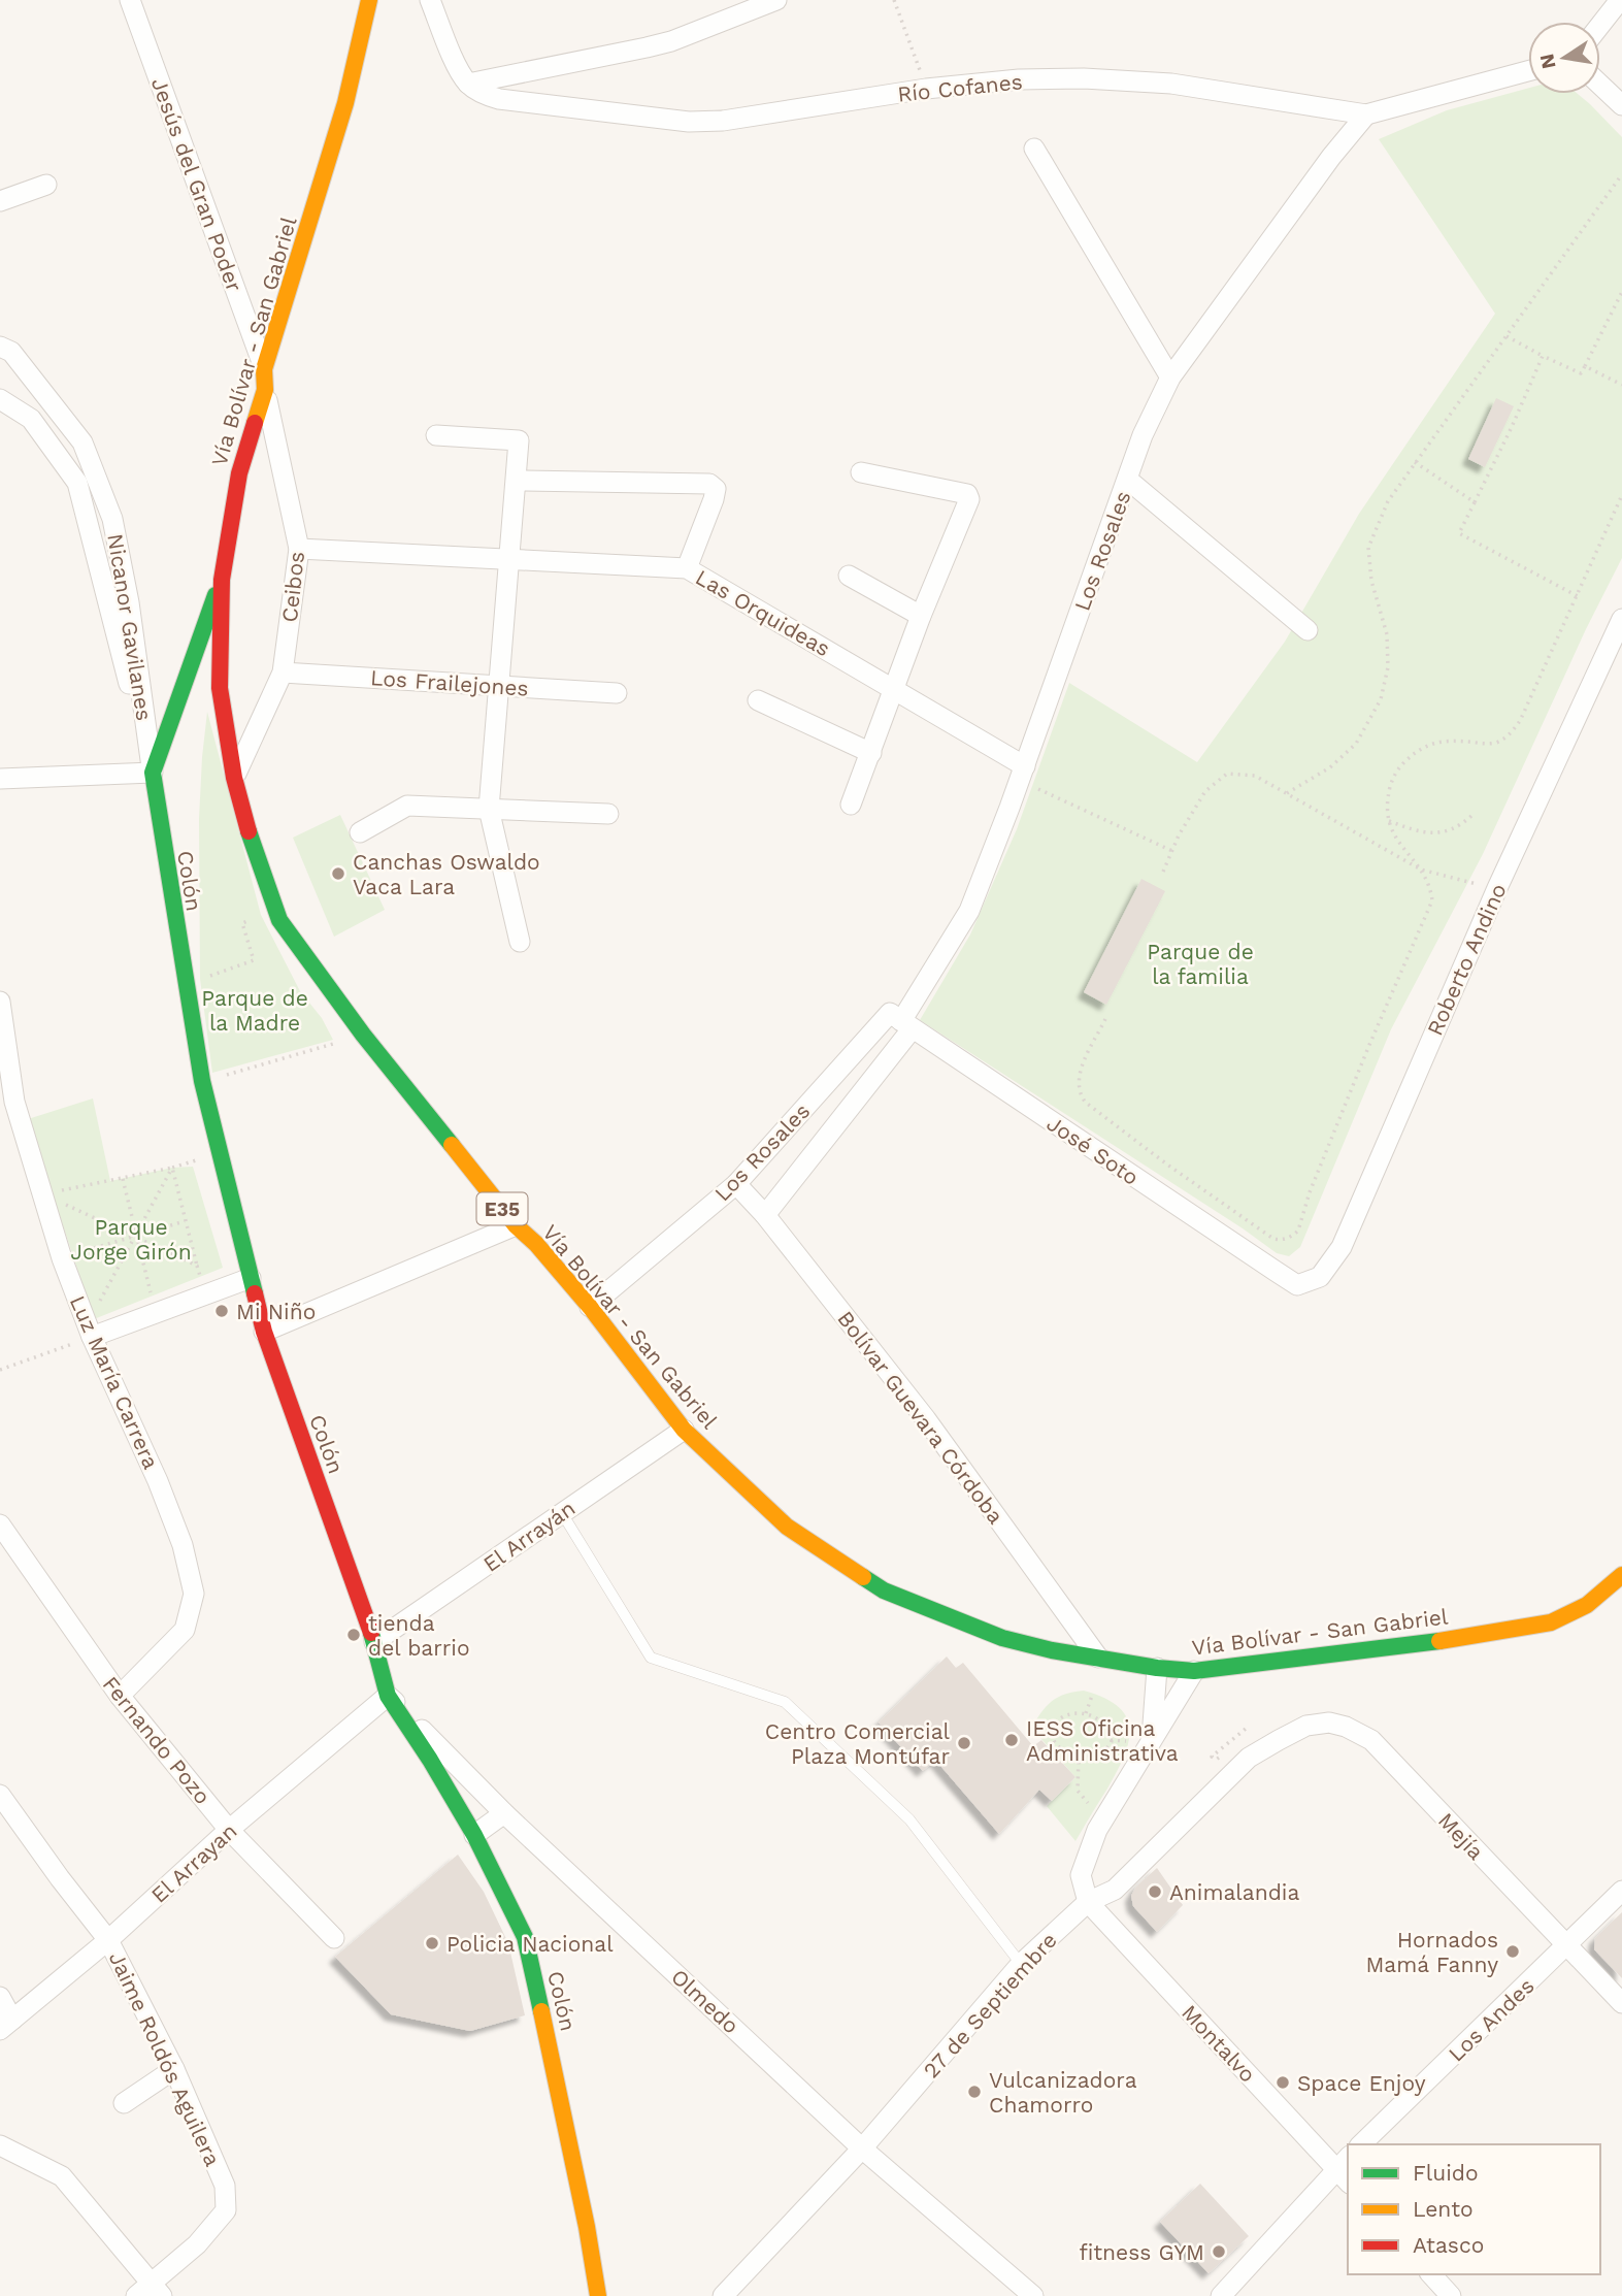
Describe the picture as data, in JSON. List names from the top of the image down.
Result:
{
  "streets": {
    "main road": ["Vía Bolívar - San Gabriel", "Colón", "E35"],
    "street": [
      "Río Cofanes",
      "Jesús del Gran Poder",
      "Los Rosales",
      "Ceibos",
      "Las Orquideas",
      "Nicanor Gavilanes",
      "Los Frailejones",
      "Roberto Andino",
      "José Soto",
      "Luz María Carrera",
      "Bolívar Guevara Córdoba",
      "El Arrayán",
      "Fernando Pozo",
      "Mejía",
      "El Arrayan",
      "Olmedo",
      "27 de Septiembre",
      "Los Andes",
      "Montalvo",
      "Jaime Roldós Aguilera"
    ]
  },
  "crossings": [
    ["Río Cofanes", "Los Rosales"],
    ["Jesús del Gran Poder", "Vía Bolívar - San Gabriel"],
    ["Vía Bolívar - San Gabriel", "Los Rosales"],
    ["Vía Bolívar - San Gabriel", "Ceibos"],
    ["Vía Bolívar - San Gabriel", "Colón"],
    ["Vía Bolívar - San Gabriel", "Bolívar Guevara Córdoba"],
    ["Vía Bolívar - San Gabriel", "El Arrayán"],
    ["Los Rosales", "Las Orquideas"],
    ["Los Rosales", "José Soto"],
    ["Los Rosales", "Bolívar Guevara Córdoba"],
    ["Ceibos", "Las Orquideas"],
    ["Ceibos", "Los Frailejones"],
    ["Nicanor Gavilanes", "Colón"],
    ["Colón", "El Arrayán"],
    ["Colón", "El Arrayan"],
    ["Colón", "Olmedo"],
    ["Roberto Andino", "José Soto"],
    ["Luz María Carrera", "Fernando Pozo"],
    ["Fernando Pozo", "El Arrayan"],
    ["Mejía", "27 de Septiembre"],
    ["Mejía", "Los Andes"],
    ["El Arrayan", "Olmedo"],
    ["El Arrayan", "Jaime Roldós Aguilera"],
    ["Olmedo", "27 de Septiembre"],
    ["27 de Septiembre", "Montalvo"]
  ],
  "parks": ["Parque de la familia", "Parque de la Madre", "Parque Jorge Girón"],
  "places": [
    "Canchas Oswaldo Vaca Lara",
    "Mi Niño",
    "tienda del barrio",
    "IESS Oficina Administrativa",
    "Centro Comercial Plaza Montúfar",
    "Animalandia",
    "Policia Nacional",
    "Hornados Mamá Fanny",
    "Space Enjoy",
    "Vulcanizadora Chamorro",
    "fitness GYM"
  ],
  "legend": ["Fluido", "Lento", "Atasco"],
  "north": "left"
}
